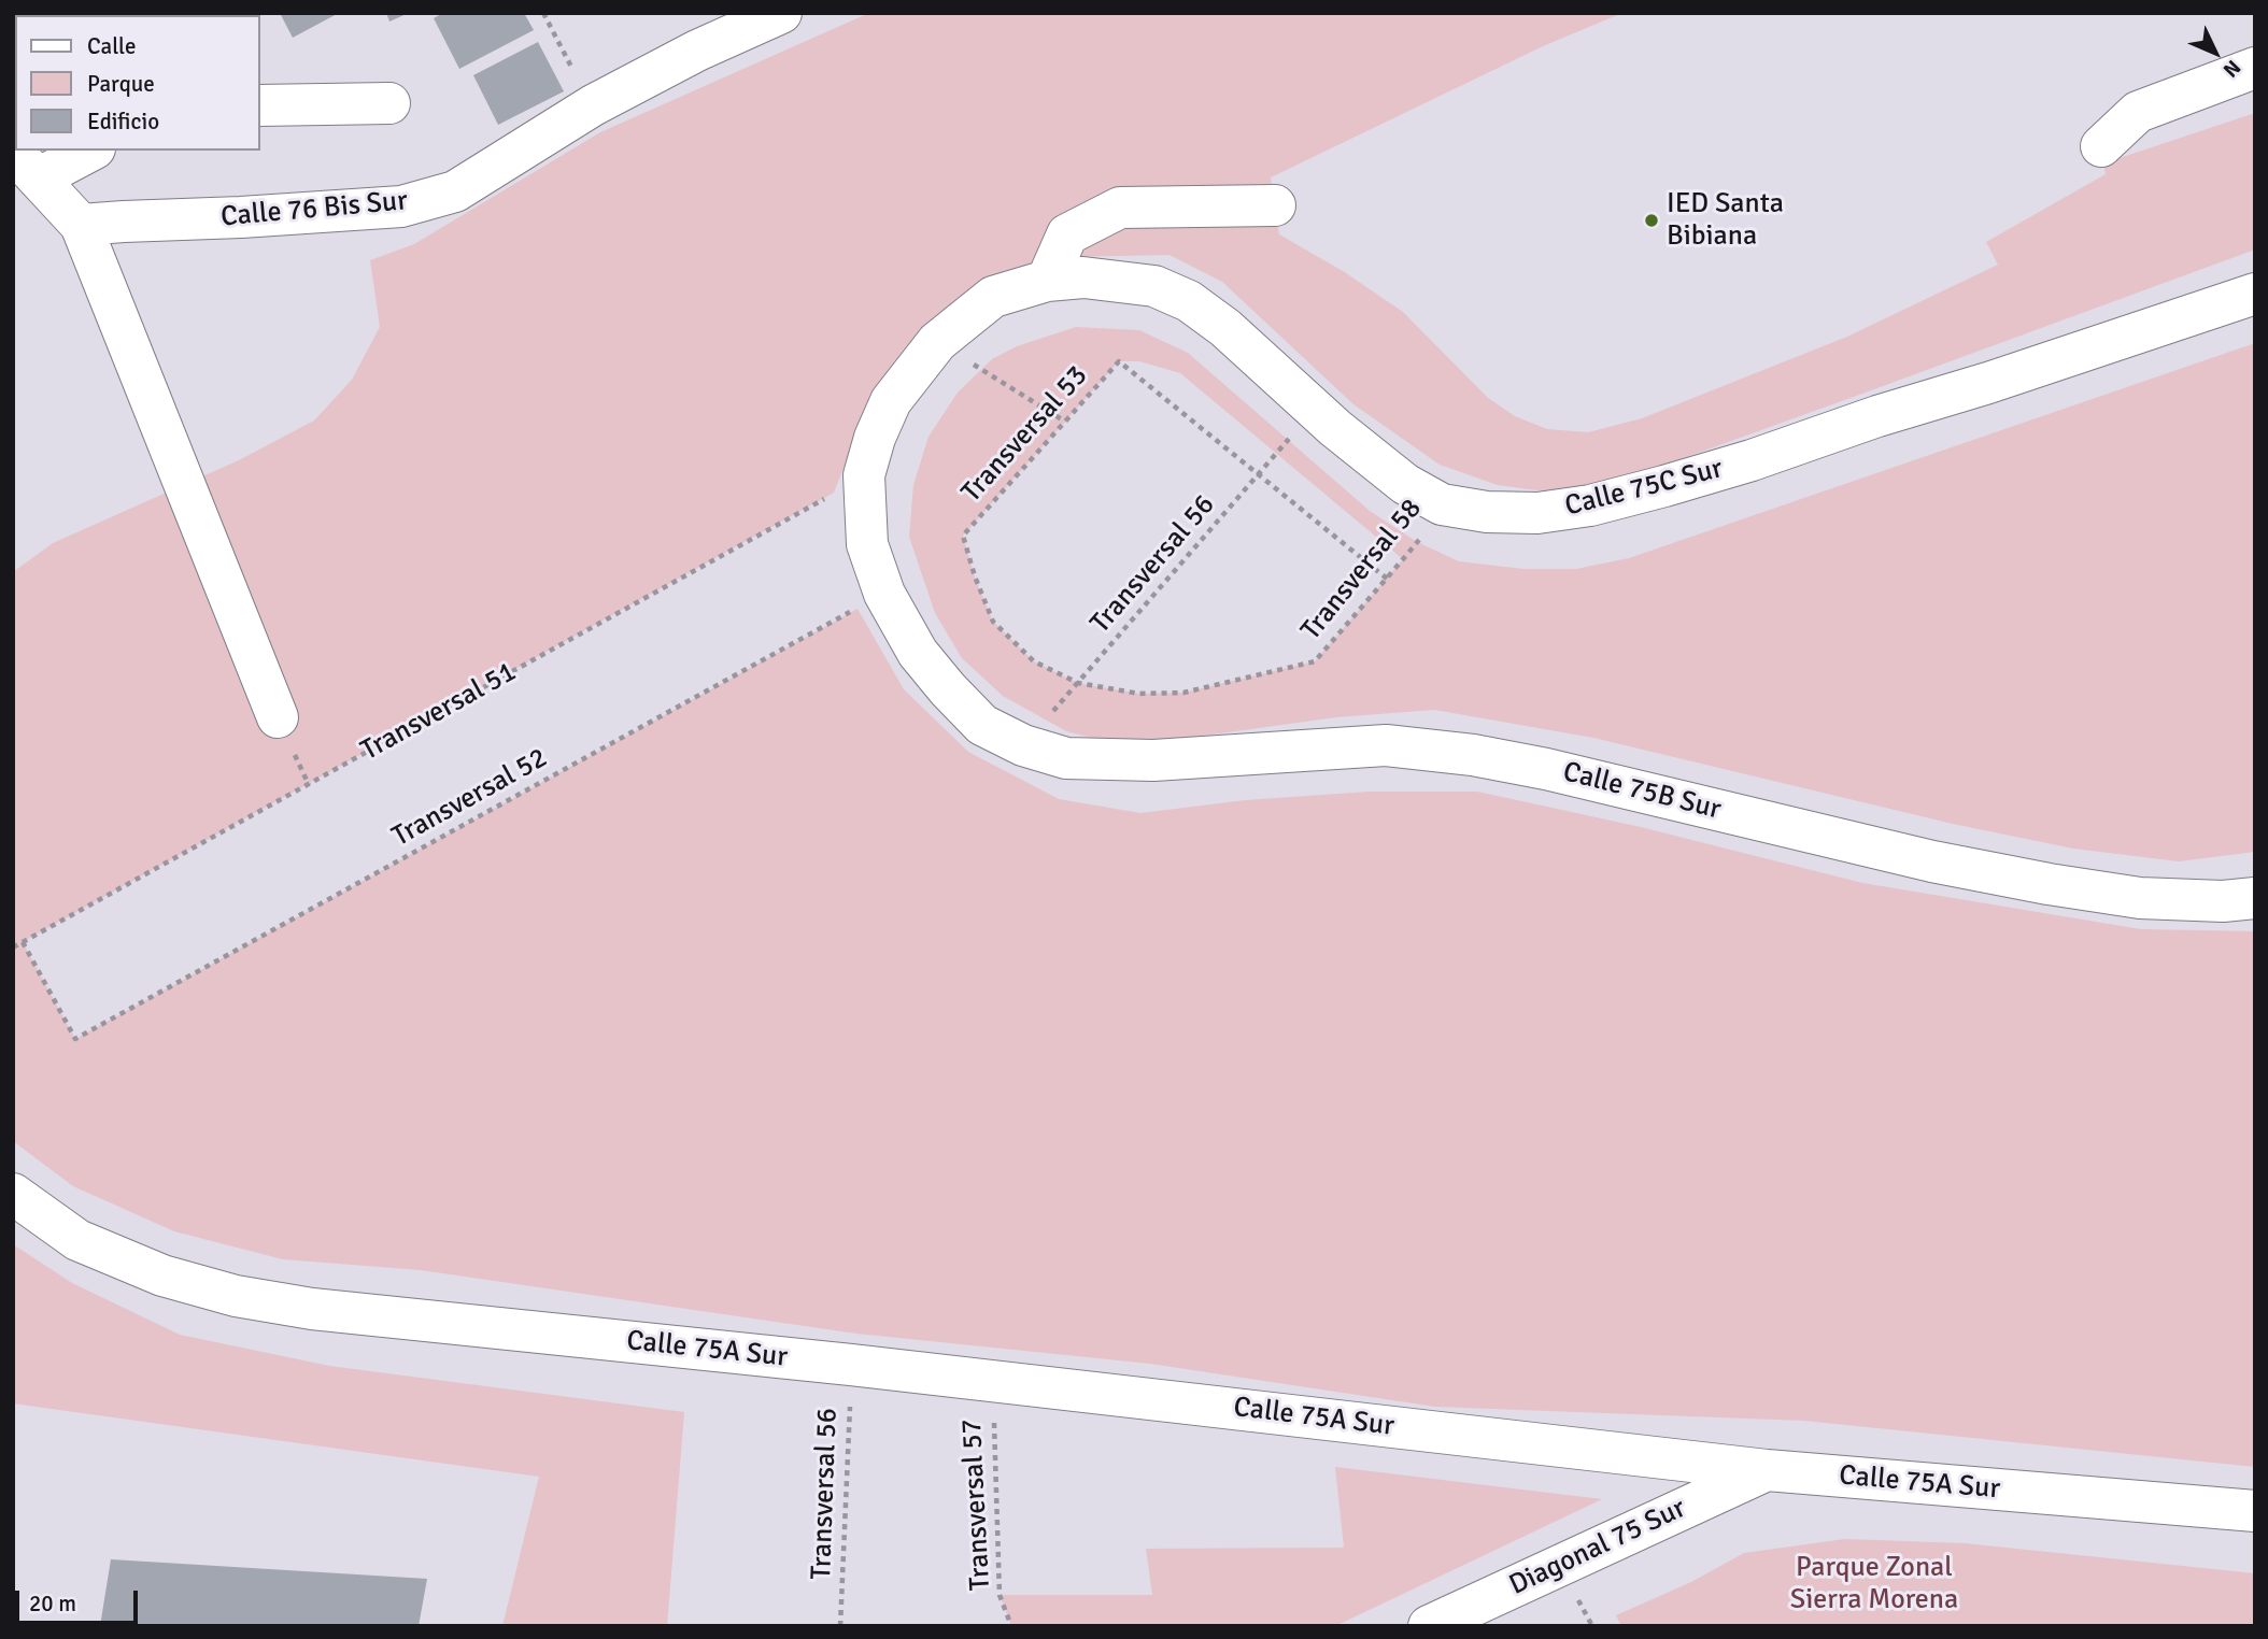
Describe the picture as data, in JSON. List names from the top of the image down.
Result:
{
  "streets": {
    "street": [
      "Calle 76 Bis Sur",
      "Calle 75C Sur",
      "Calle 75B Sur",
      "Calle 75A Sur",
      "Diagonal 75 Sur"
    ],
    "path": [
      "Transversal 53",
      "Transversal 56",
      "Transversal 58",
      "Transversal 51",
      "Transversal 52",
      "Transversal 57"
    ]
  },
  "crossings": [
    ["Transversal 53", "Transversal 56"],
    ["Transversal 53", "Transversal 58"],
    ["Calle 75C Sur", "Transversal 56"],
    ["Calle 75C Sur", "Transversal 58"],
    ["Transversal 56", "Transversal 58"],
    ["Transversal 56", "Calle 75B Sur"],
    ["Transversal 56", "Calle 75A Sur"],
    ["Transversal 51", "Transversal 52"],
    ["Calle 75A Sur", "Transversal 57"],
    ["Calle 75A Sur", "Diagonal 75 Sur"]
  ],
  "parks": ["Parque Zonal Sierra Morena"],
  "places": ["IED Santa Bibiana"],
  "legend": ["Calle", "Parque", "Edificio"],
  "scale_bar": "20 m",
  "north": "bottom right"
}
